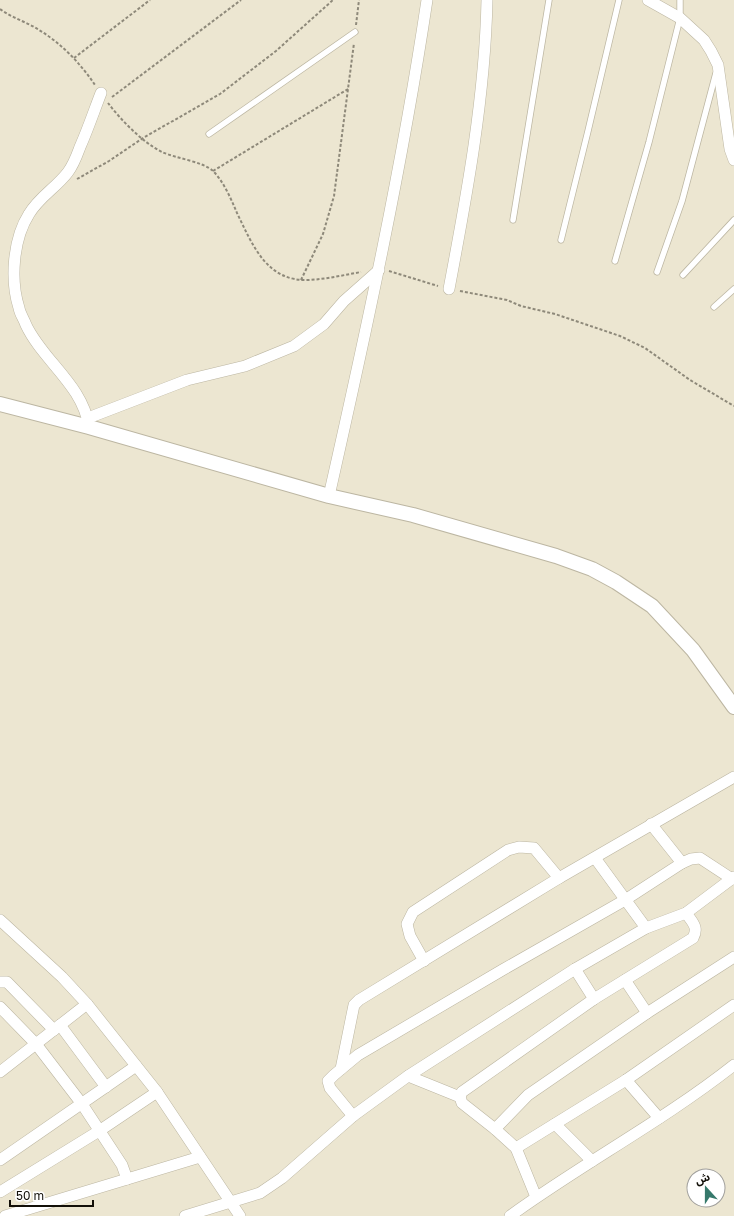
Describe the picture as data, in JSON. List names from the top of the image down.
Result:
{
  "scale_bar": "50 m",
  "north": "top"
}
